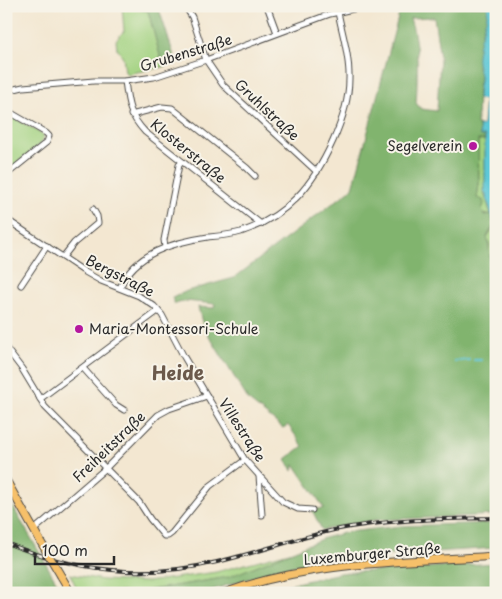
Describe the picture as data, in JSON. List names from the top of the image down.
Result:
{
  "streets": {
    "main road": ["Luxemburger Straße"],
    "street": [
      "Grubenstraße",
      "Gruhlstraße",
      "Klosterstraße",
      "Bergstraße",
      "Villestraße",
      "Freiheitstraße"
    ]
  },
  "crossings": [
    ["Grubenstraße", "Gruhlstraße"],
    ["Grubenstraße", "Klosterstraße"],
    ["Bergstraße", "Villestraße"],
    ["Villestraße", "Freiheitstraße"]
  ],
  "districts": ["Heide"],
  "places": ["Segelverein", "Maria-Montessori-Schule"],
  "scale_bar": "100 m"
}
